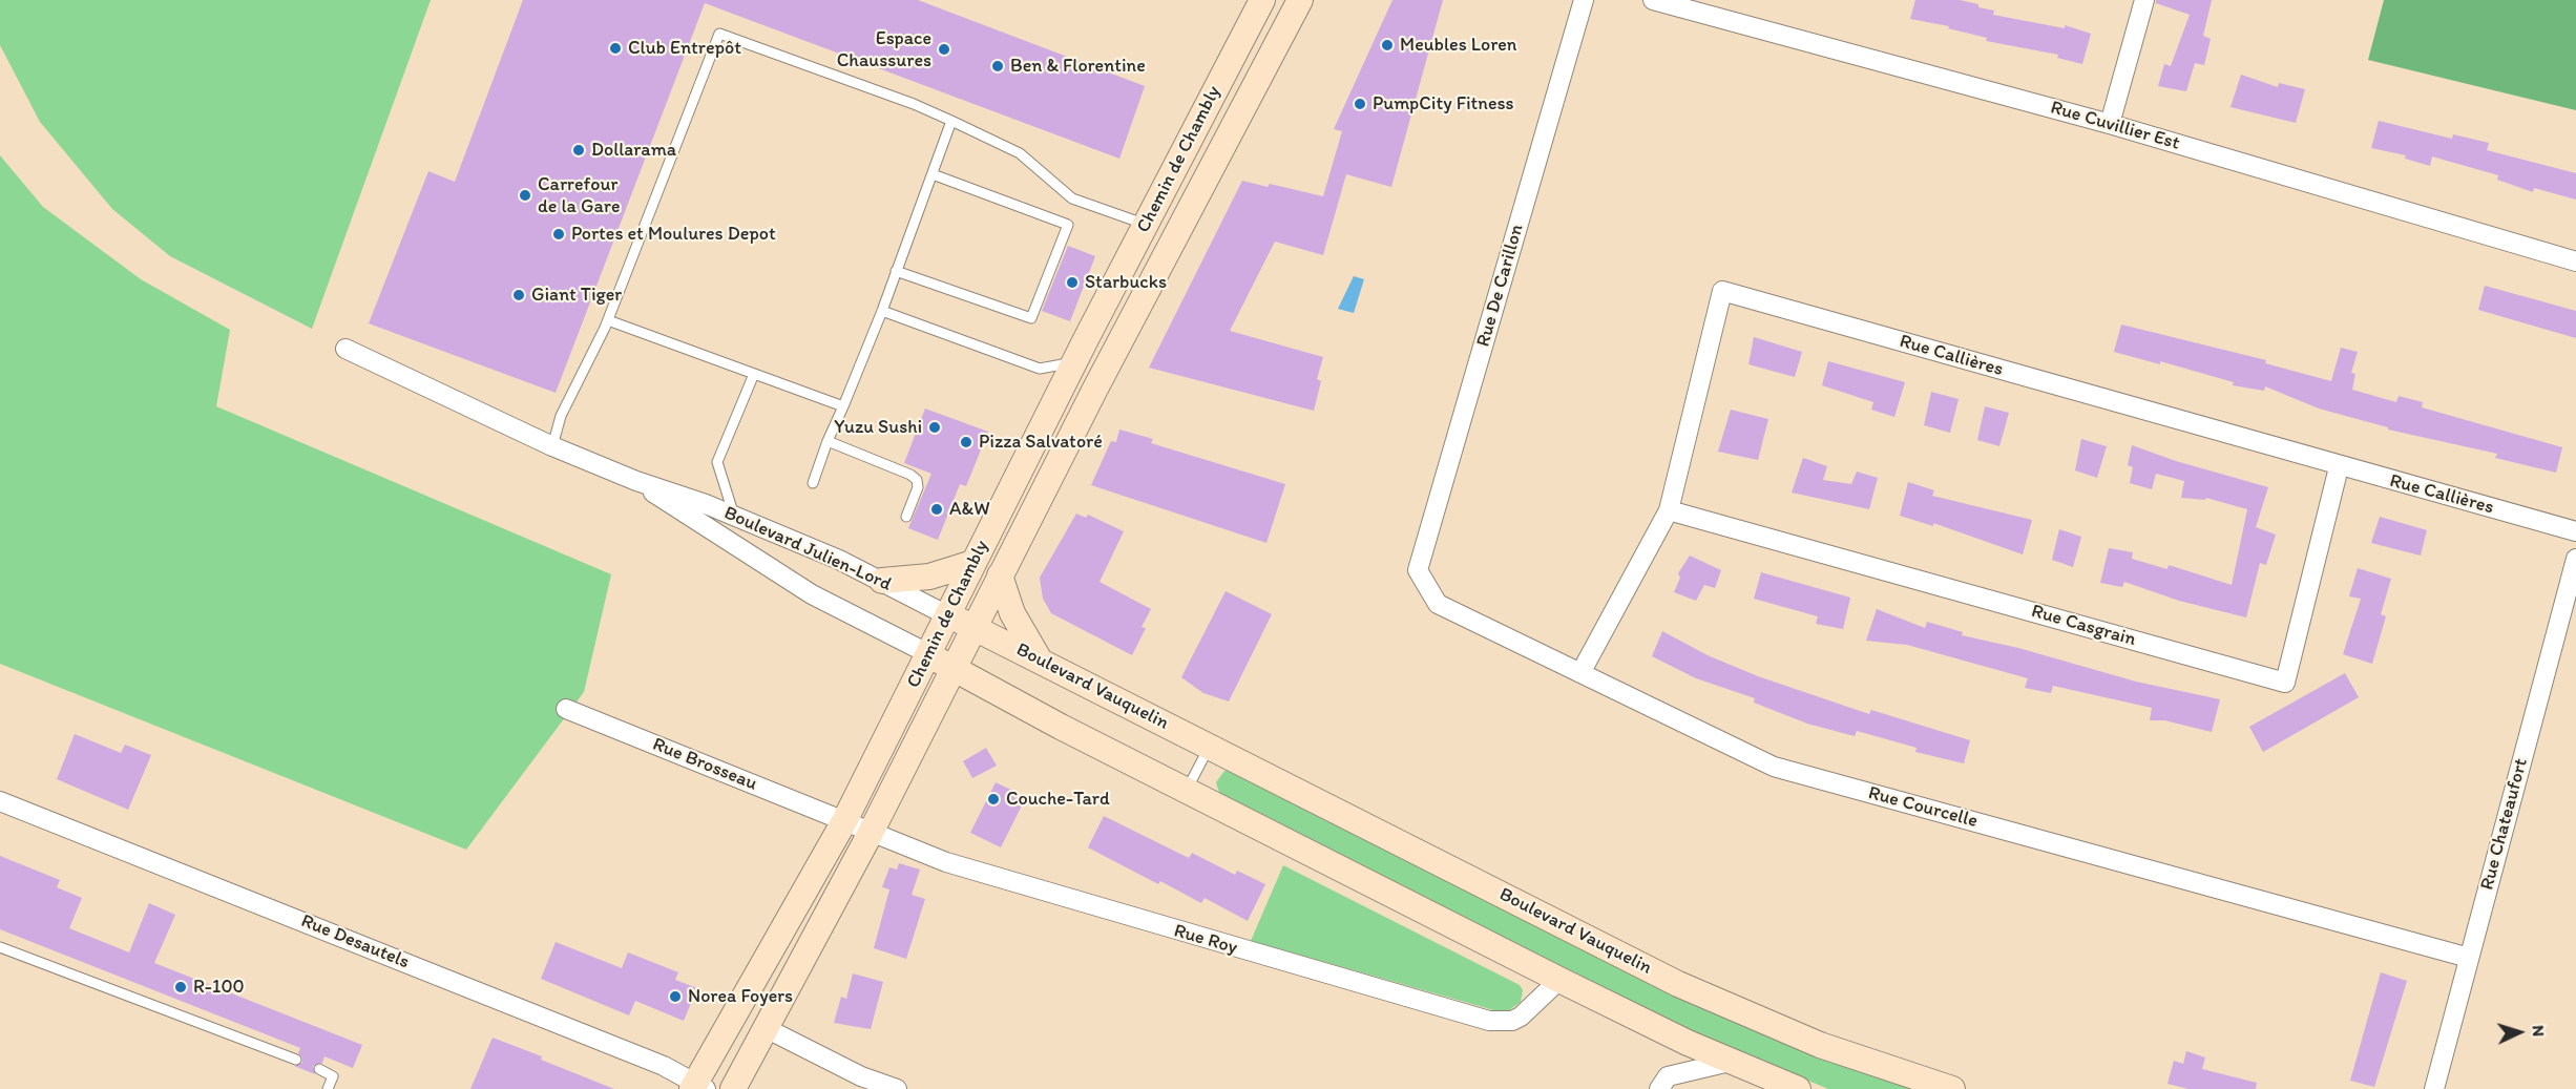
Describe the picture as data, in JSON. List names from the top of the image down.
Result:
{
  "streets": {
    "main road": ["Chemin de Chambly", "Boulevard Julien-Lord", "Boulevard Vauquelin"],
    "street": [
      "Rue Cuvillier Est",
      "Rue De Carillon",
      "Rue Callières",
      "Rue Casgrain",
      "Rue Brosseau",
      "Rue Courcelle",
      "Rue Chateaufort",
      "Rue Roy",
      "Rue Desautels"
    ]
  },
  "crossings": [
    ["Chemin de Chambly", "Boulevard Julien-Lord"],
    ["Chemin de Chambly", "Boulevard Vauquelin"],
    ["Chemin de Chambly", "Rue Brosseau"],
    ["Chemin de Chambly", "Rue Roy"],
    ["Chemin de Chambly", "Rue Desautels"],
    ["Rue De Carillon", "Rue Courcelle"],
    ["Rue Callières", "Rue Casgrain"],
    ["Rue Callières", "Rue Courcelle"],
    ["Boulevard Julien-Lord", "Boulevard Vauquelin"],
    ["Rue Brosseau", "Rue Roy"],
    ["Rue Courcelle", "Rue Chateaufort"]
  ],
  "places": [
    "Meubles Loren",
    "Club Entrepôt",
    "Espace Chaussures",
    "Ben & Florentine",
    "PumpCity Fitness",
    "Dollarama",
    "Carrefour de la Gare",
    "Portes et Moulures Depot",
    "Starbucks",
    "Giant Tiger",
    "Yuzu Sushi",
    "Pizza Salvatoré",
    "A&W",
    "Couche-Tard",
    "R-100",
    "Norea Foyers"
  ],
  "north": "right"
}
